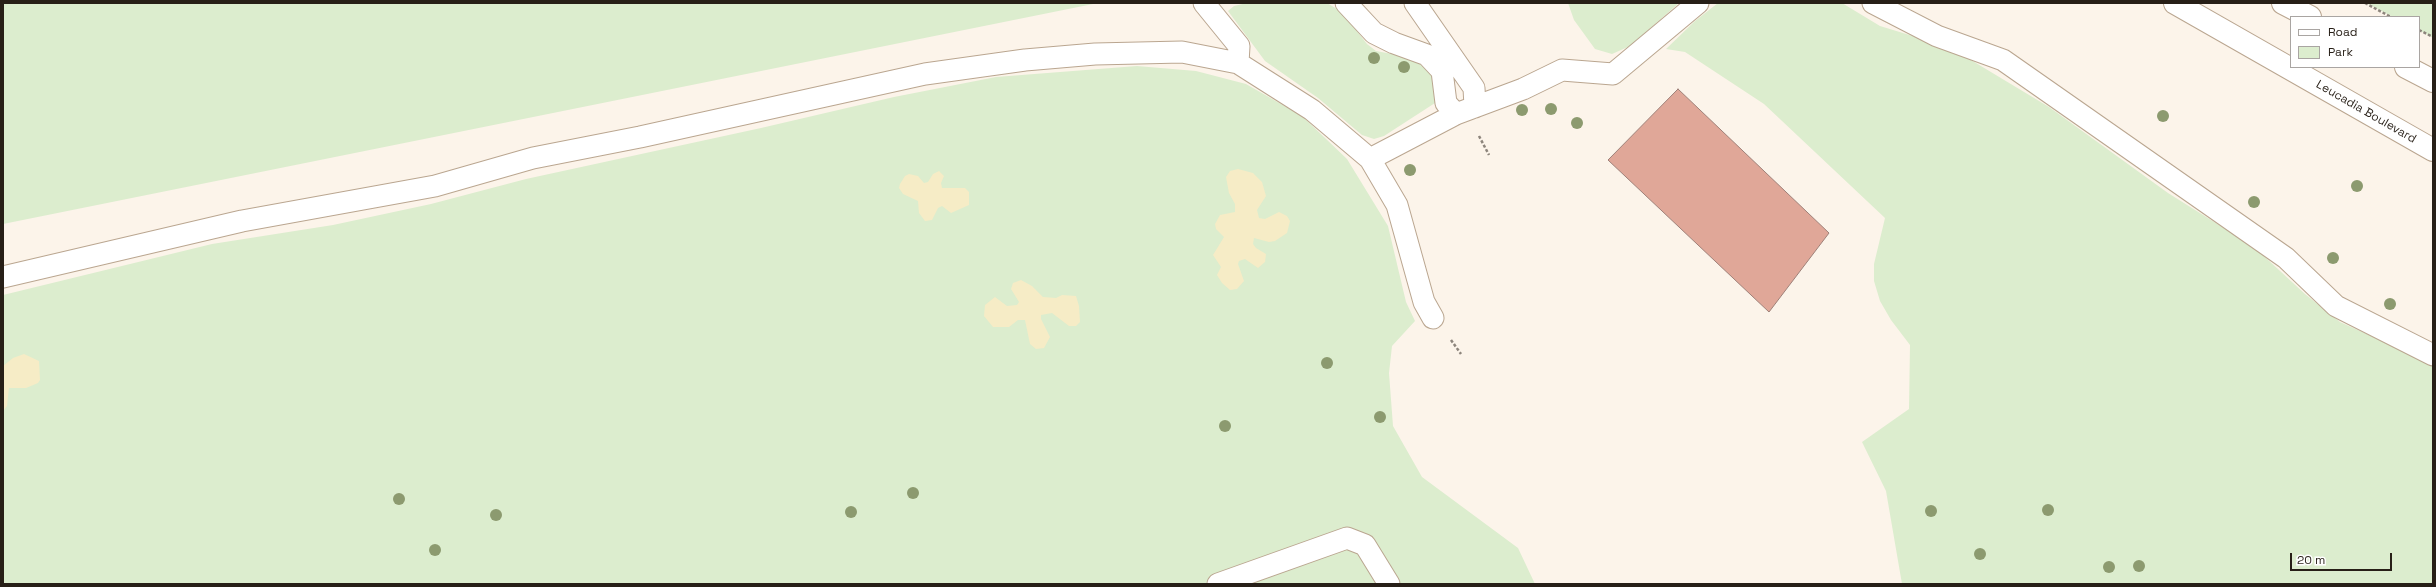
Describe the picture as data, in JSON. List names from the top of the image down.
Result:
{
  "streets": {
    "main road": ["Leucadia Boulevard"]
  },
  "legend": ["Road", "Park"],
  "scale_bar": "20 m"
}
